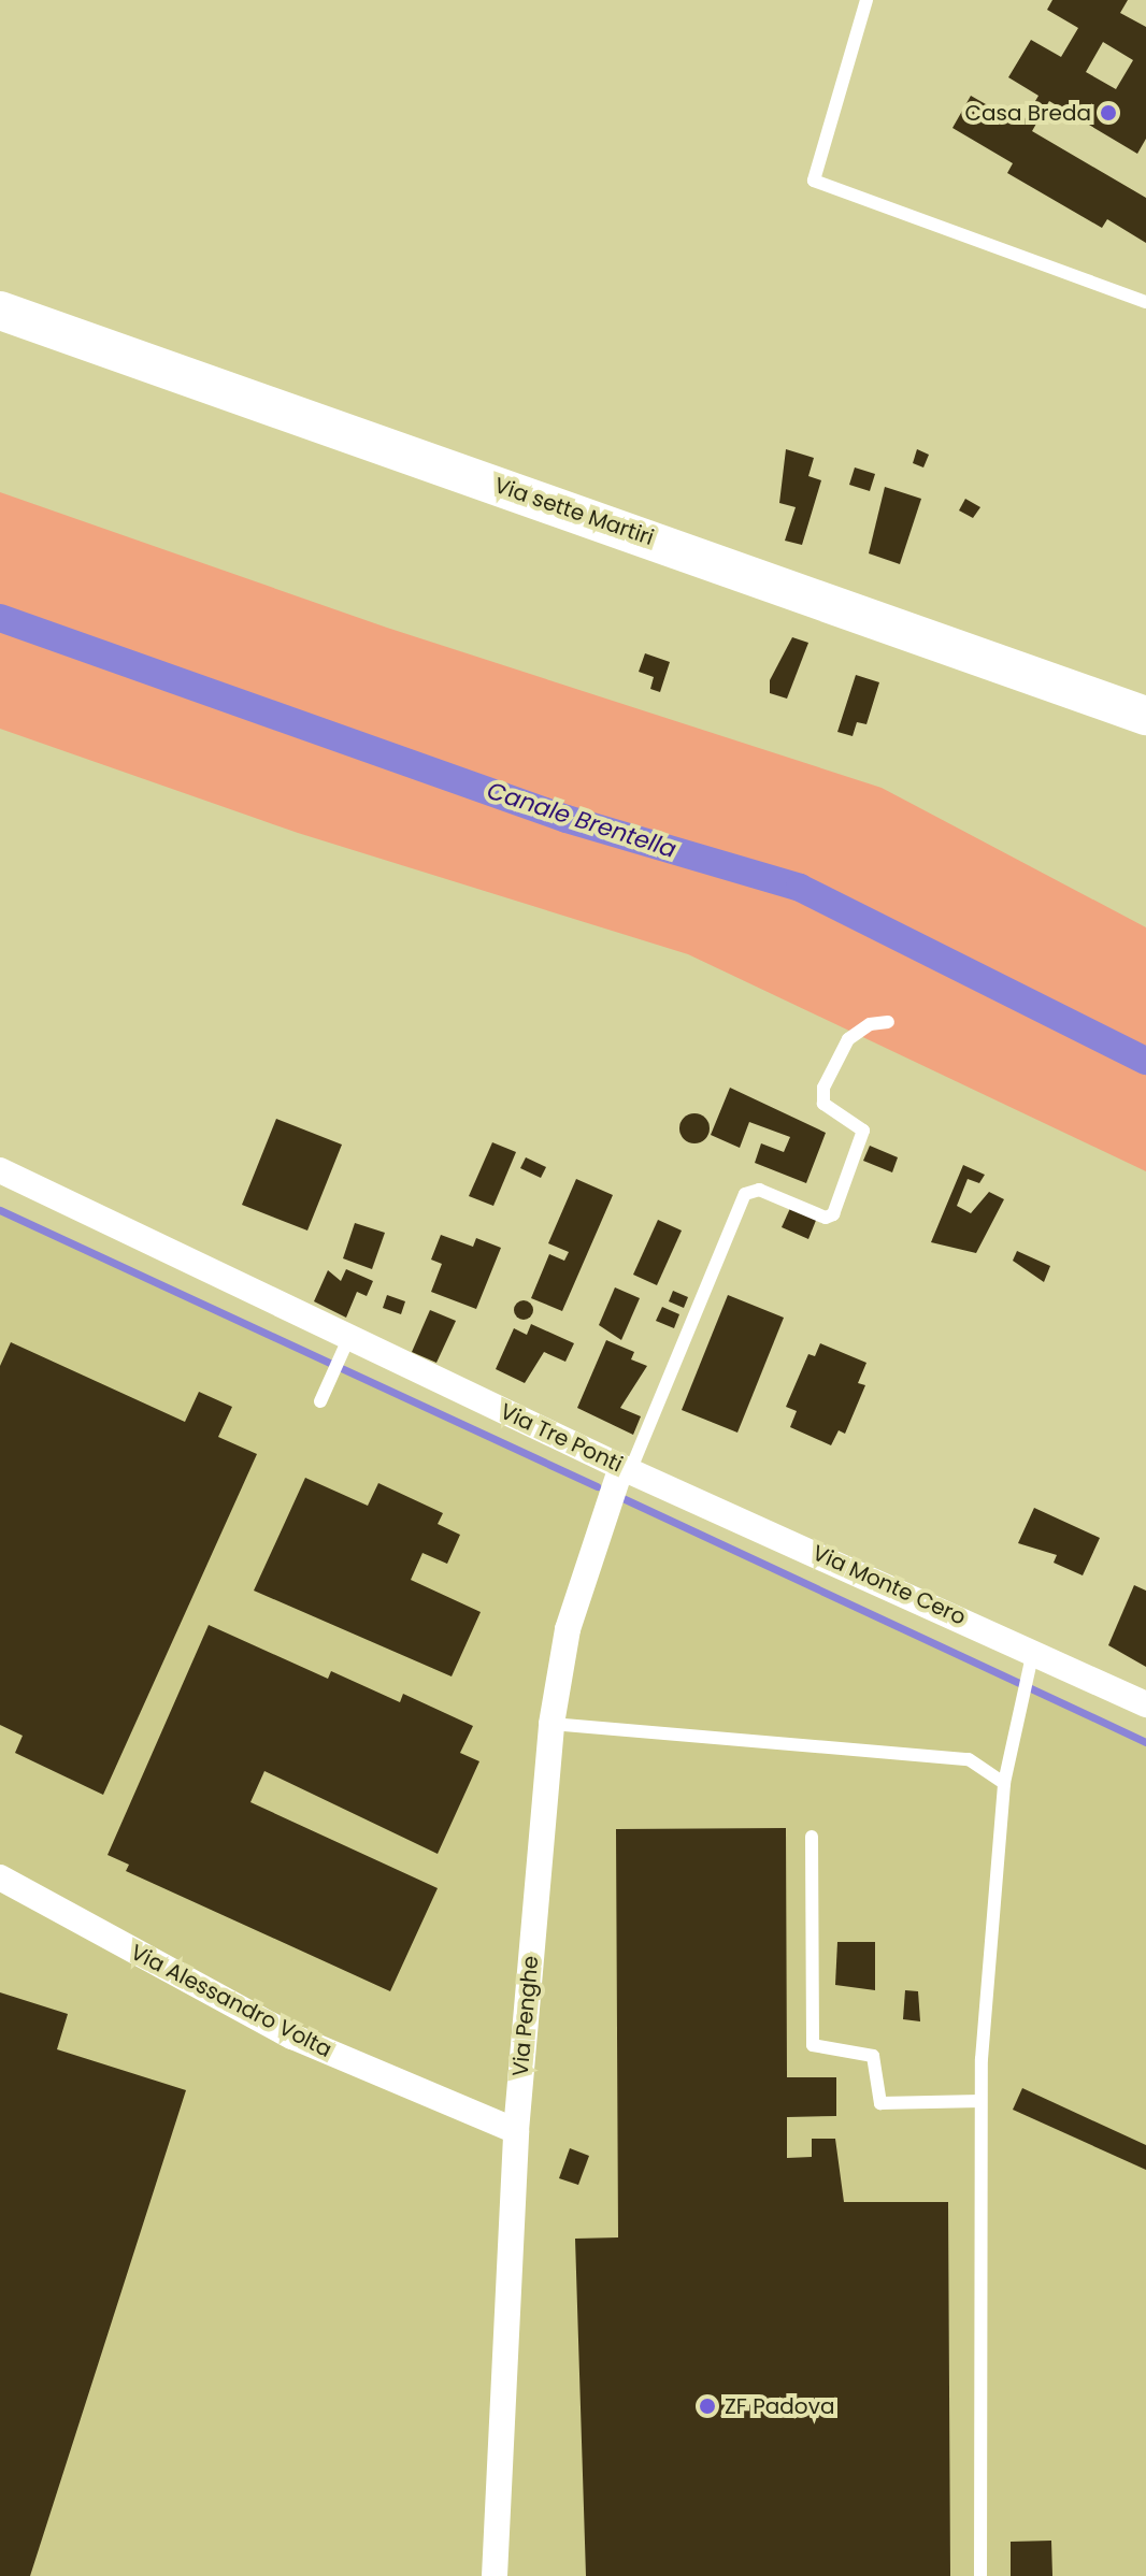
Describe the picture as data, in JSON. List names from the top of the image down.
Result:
{
  "streets": {
    "main road": ["Via sette Martiri"],
    "street": [
      "Via Tre Ponti",
      "Via Monte Cero",
      "Via Alessandro Volta",
      "Via Penghe"
    ]
  },
  "crossings": [
    ["Via Tre Ponti", "Via Monte Cero"],
    ["Via Tre Ponti", "Via Penghe"],
    ["Via Monte Cero", "Via Penghe"],
    ["Via Alessandro Volta", "Via Penghe"]
  ],
  "water": ["Canale Brentella"],
  "places": ["Casa Breda", "ZF Padova"]
}
